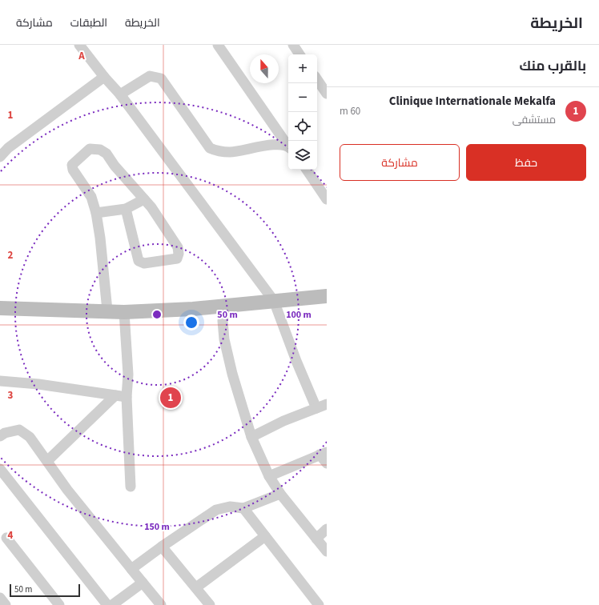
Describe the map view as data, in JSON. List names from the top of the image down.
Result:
{
  "scale_bar": "50 m",
  "north": "top",
  "page": {
    "header": "الخريطة",
    "nav": ["الخريطة", "الطبقات", "مشاركة"],
    "heading": "بالقرب منك",
    "map_buttons": ["+", "−"],
    "list": [
      {
        "mark": "1",
        "name": "Clinique Internationale Mekalfa",
        "note": "مستشفى",
        "value": "60 m"
      }
    ],
    "buttons": ["حفظ", "مشاركة"],
    "pins": "1",
    "scale": "50 m"
  },
  "grid": {
    "columns": ["A"],
    "rows": [
      "1",
      "2",
      "3",
      "4"
    ]
  },
  "rings": ["50 m", "100 m", "150 m"]
}
